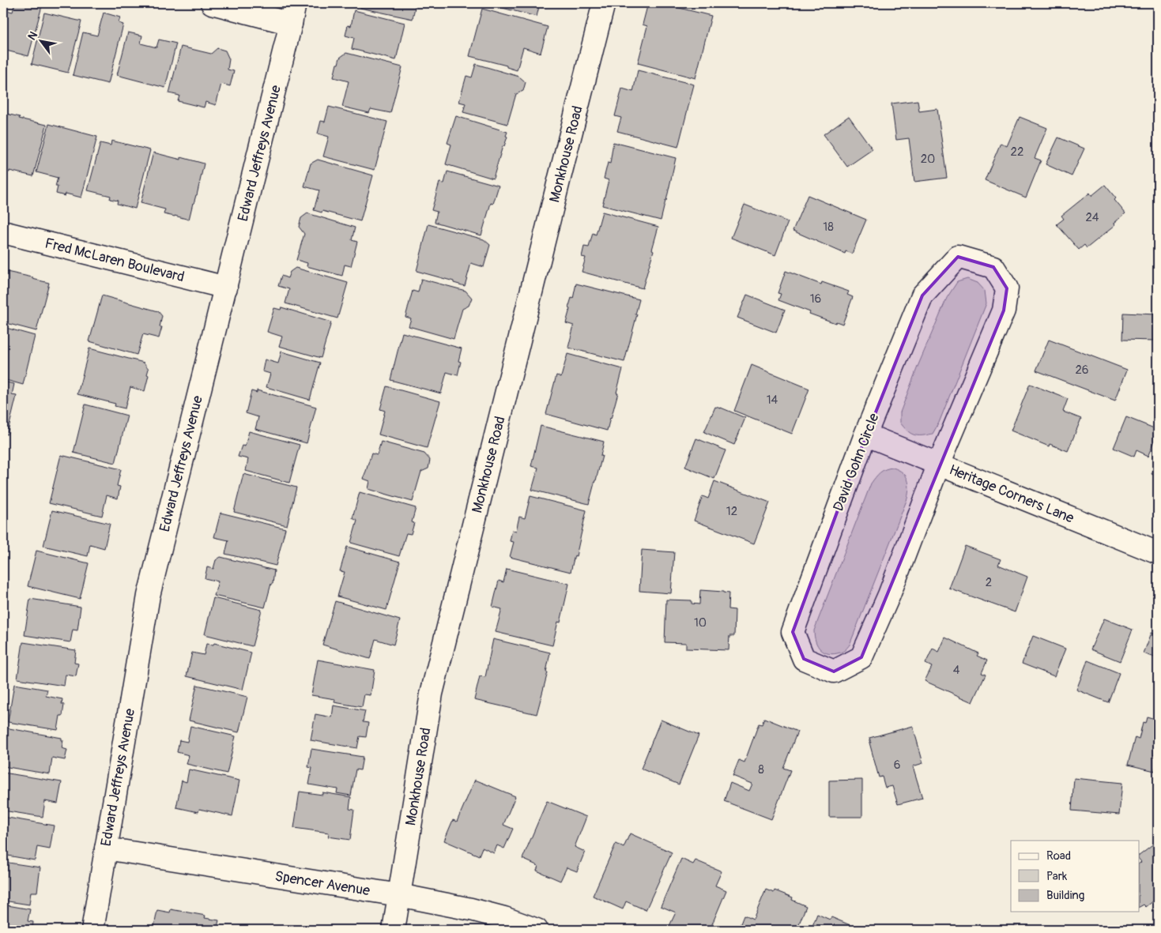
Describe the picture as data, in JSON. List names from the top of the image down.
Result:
{
  "streets": {
    "street": [
      "Edward Jeffreys Avenue",
      "Monkhouse Road",
      "Fred McLaren Boulevard",
      "David Gohn Circle",
      "Heritage Corners Lane",
      "Spencer Avenue"
    ]
  },
  "crossings": [
    ["Edward Jeffreys Avenue", "Fred McLaren Boulevard"],
    ["Edward Jeffreys Avenue", "Spencer Avenue"],
    ["Monkhouse Road", "Spencer Avenue"],
    ["David Gohn Circle", "Heritage Corners Lane"]
  ],
  "house_numbers": [
    "22",
    "20",
    "24",
    "18",
    "16",
    "26",
    "14",
    "12",
    "2",
    "10",
    "4",
    "6",
    "8"
  ],
  "legend": ["Road", "Park", "Building"],
  "north": "top left"
}
